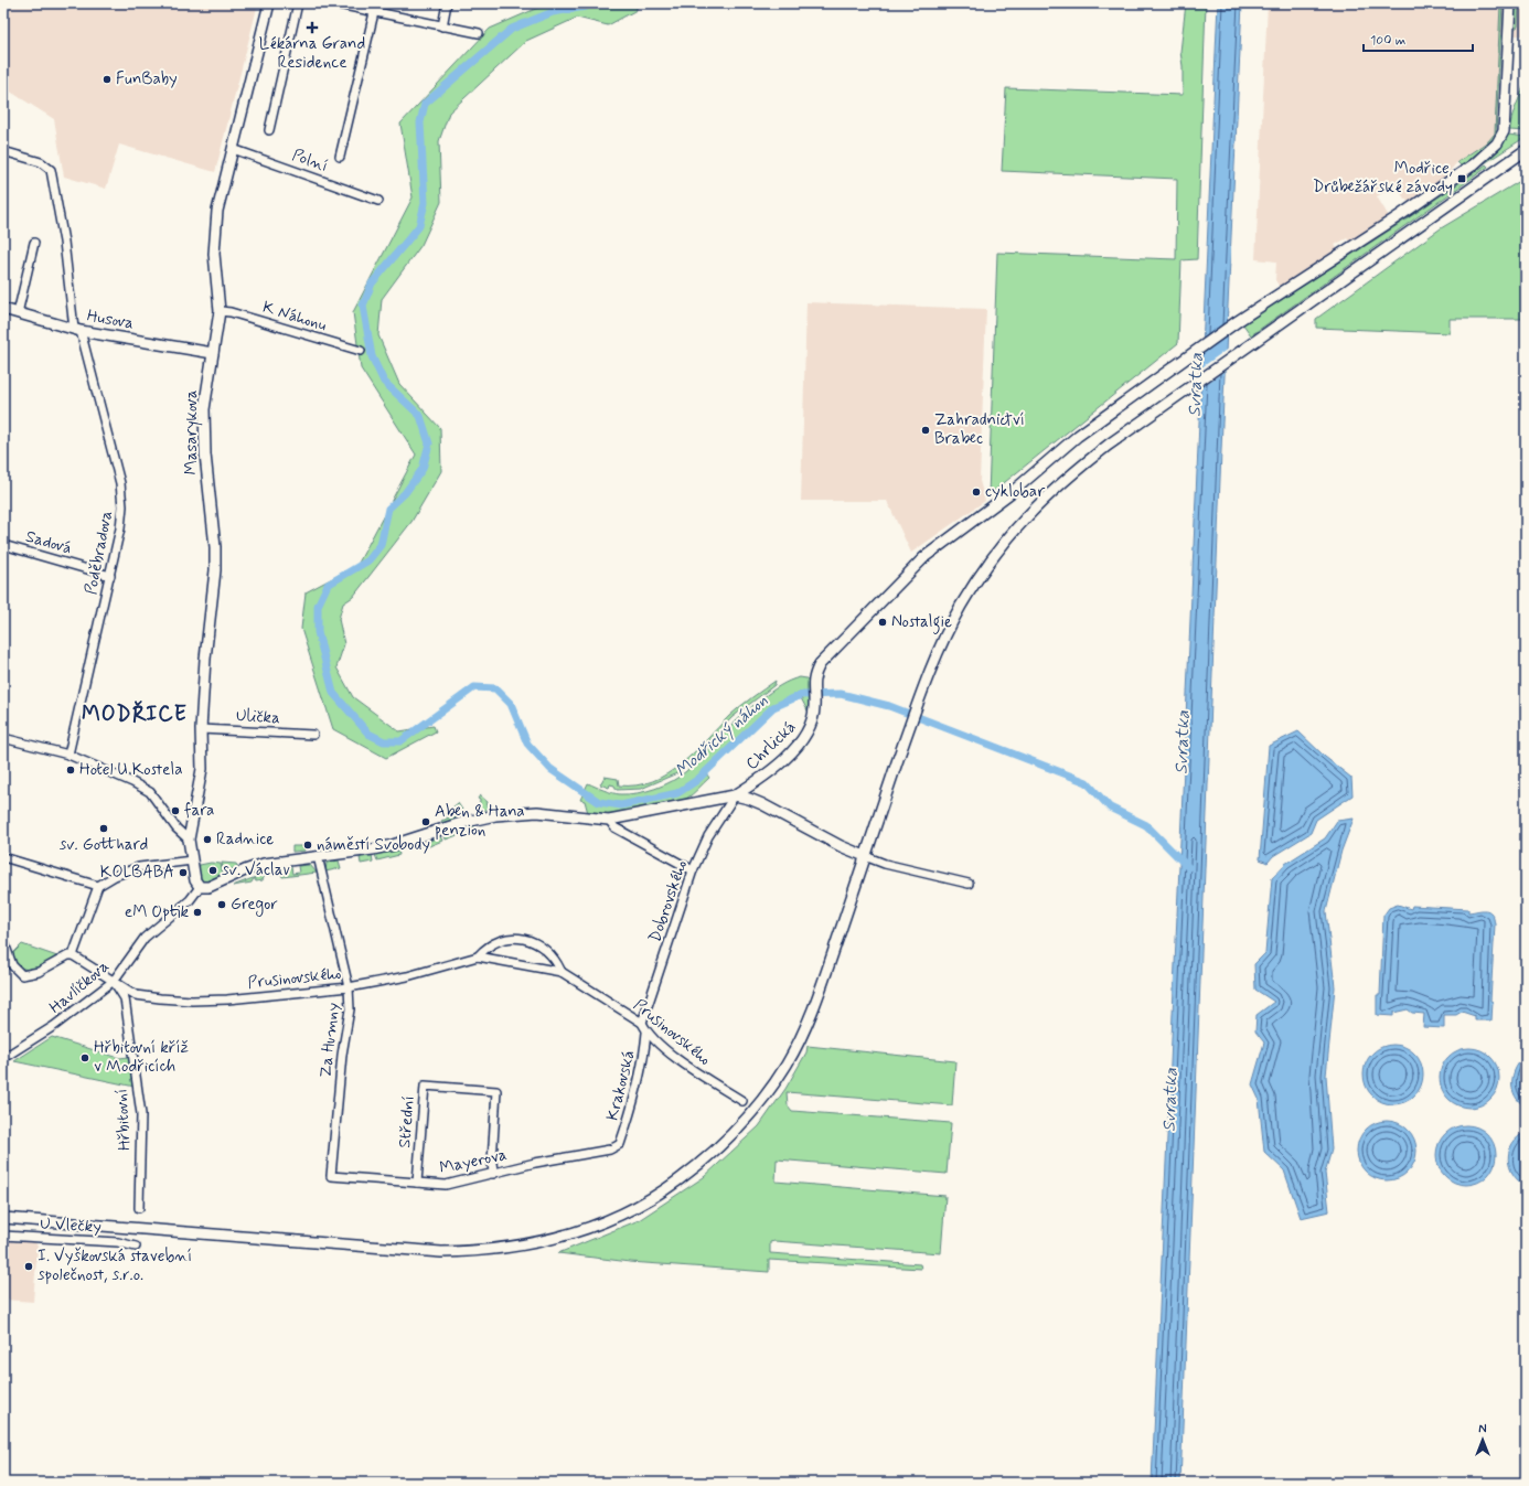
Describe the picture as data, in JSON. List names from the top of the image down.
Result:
{
  "streets": {
    "street": [
      "Polní",
      "K Náhonu",
      "Husova",
      "Masarykova",
      "Sadová",
      "Poděbradova",
      "Ulička",
      "Chrlická",
      "Dobrovského",
      "Prusinovského",
      "Havlíčkova",
      "Za Humny",
      "Krakovská",
      "Hřbitovní",
      "Střední",
      "Mayerova",
      "U Vlečky"
    ]
  },
  "crossings": [
    ["Polní", "Masarykova"],
    ["K Náhonu", "Masarykova"],
    ["Husova", "Masarykova"],
    ["Husova", "Poděbradova"],
    ["Masarykova", "Ulička"],
    ["Sadová", "Poděbradova"],
    ["Chrlická", "Dobrovského"],
    ["Dobrovského", "Prusinovského"],
    ["Prusinovského", "Havlíčkova"],
    ["Prusinovského", "Za Humny"],
    ["Prusinovského", "Krakovská"],
    ["Prusinovského", "Hřbitovní"],
    ["Havlíčkova", "Hřbitovní"],
    ["Za Humny", "Mayerova"],
    ["Krakovská", "Mayerova"],
    ["Střední", "Mayerova"]
  ],
  "districts": ["MODŘICE"],
  "water": ["Svratka", "Modřický náhon"],
  "places": {
    "health": ["Lékárna Grand Residence"],
    "other": [
      "FunBaby",
      "Zahradnictví Brabec",
      "cyklobar",
      "Nostalgie",
      "Hotel U Kostela",
      "fara",
      "Aben & Hana penzion",
      "sv. Gotthard",
      "Radnice",
      "náměstí Svobody",
      "sv. Václav",
      "KOLBABA",
      "Gregor",
      "eM Optik",
      "Hřbitovní kříž v Modřicích",
      "I. Vyškovská stavební společnost, s.r.o."
    ],
    "transit": ["Modřice, Drůbežářské závody"]
  },
  "scale_bar": "100 m",
  "north": "top"
}
